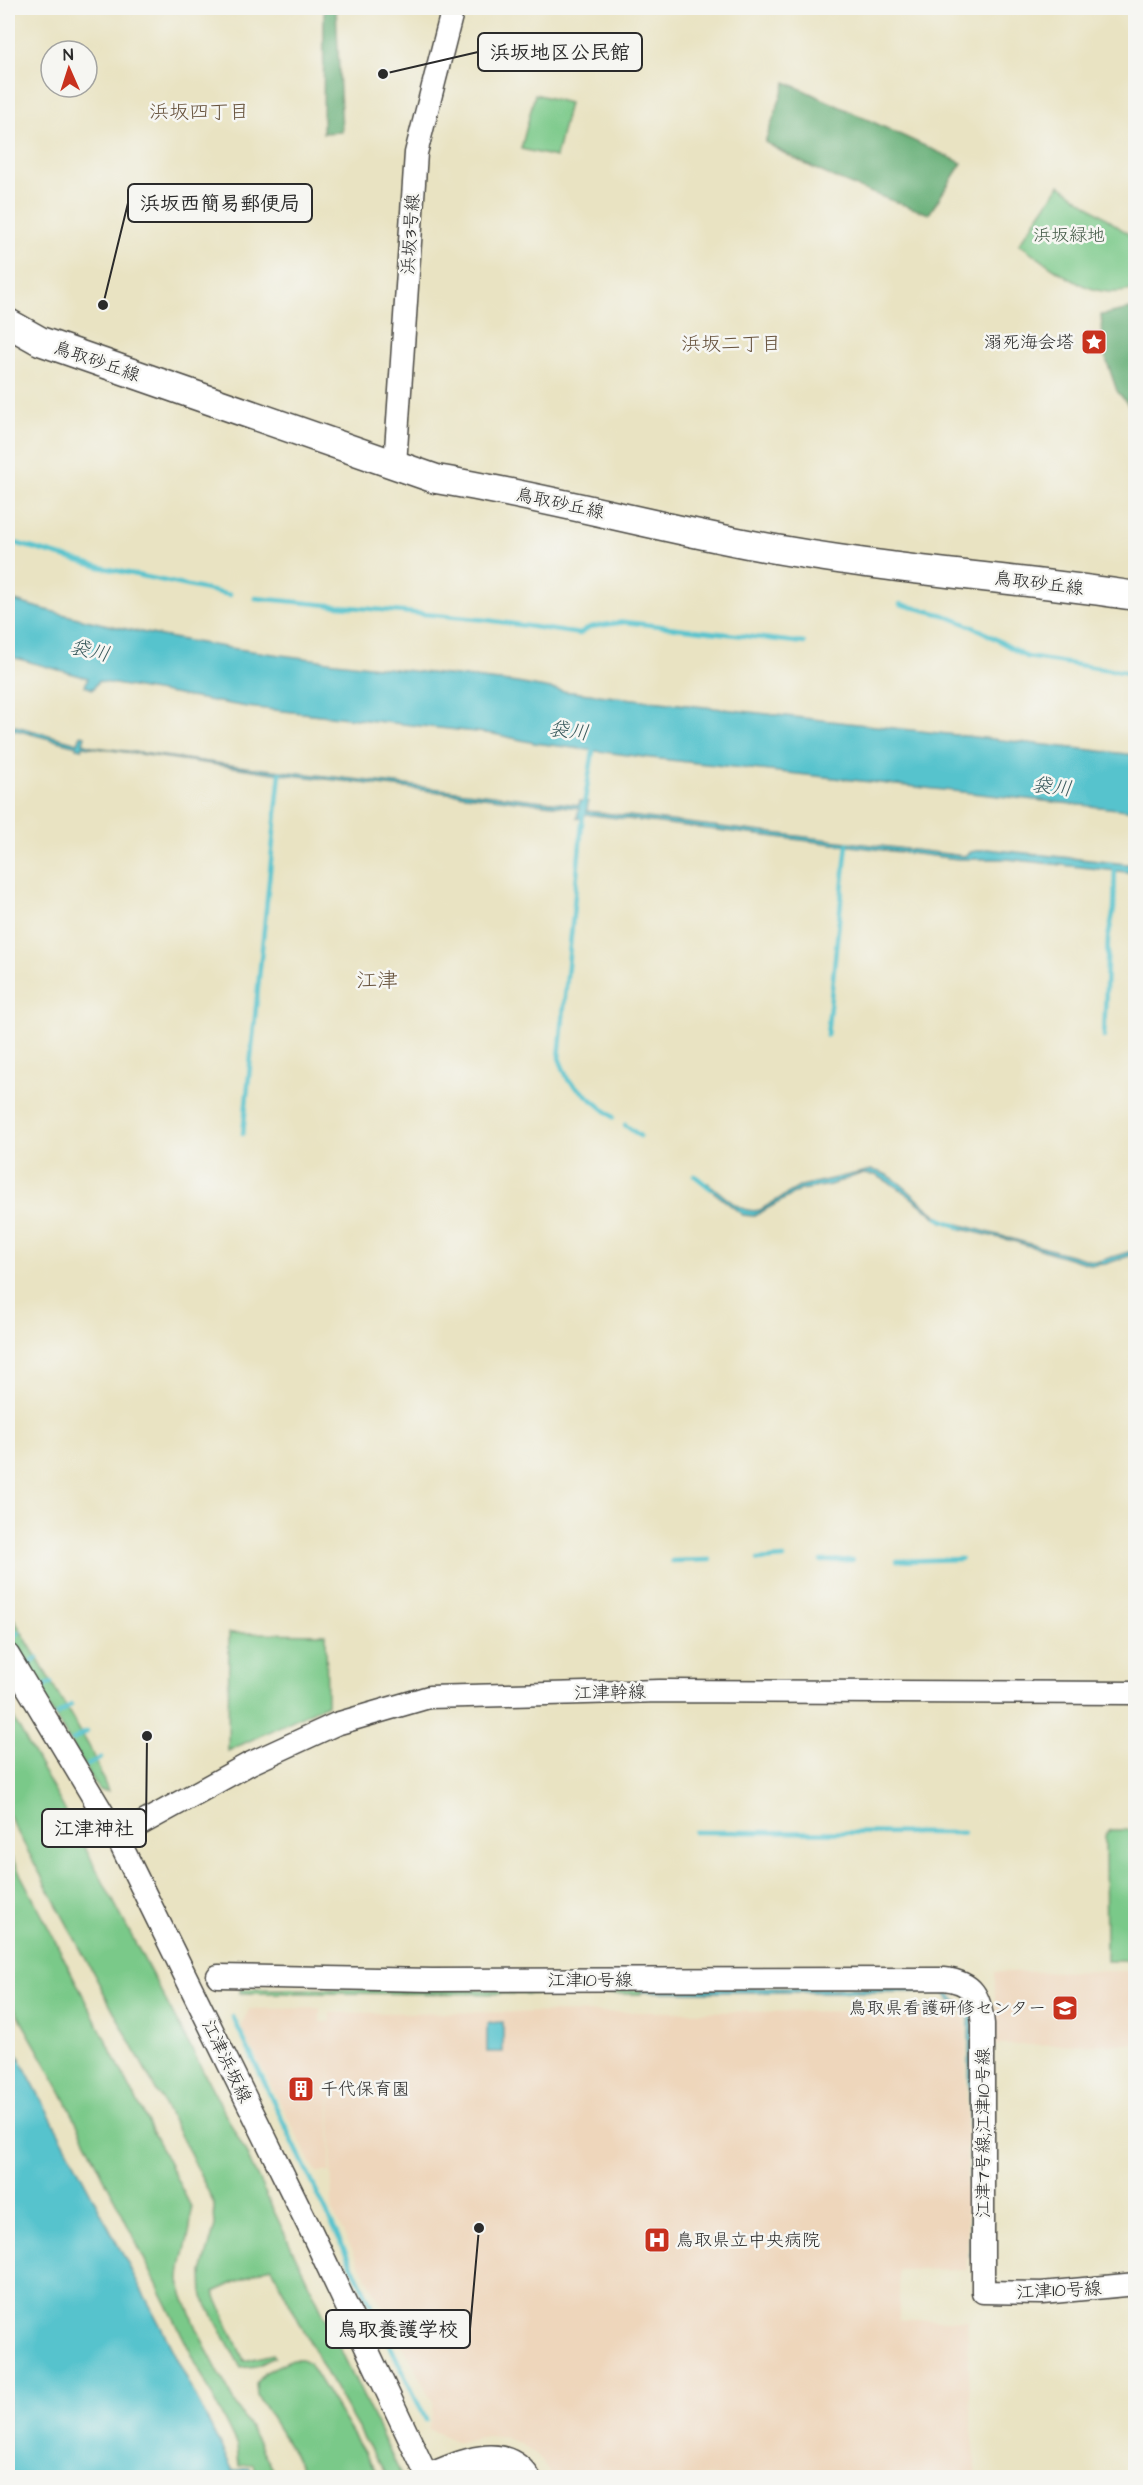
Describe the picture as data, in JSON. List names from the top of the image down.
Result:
{
  "streets": {
    "main road": ["鳥取砂丘線"],
    "street": [
      "浜坂3号線",
      "江津幹線",
      "江津10号線",
      "江津浜坂線",
      "江津7号線;江津10号線"
    ]
  },
  "crossings": [
    ["浜坂3号線", "鳥取砂丘線"],
    ["江津幹線", "江津浜坂線"],
    ["江津10号線", "江津7号線;江津10号線"]
  ],
  "districts": ["浜坂四丁目", "浜坂二丁目", "江津"],
  "water": ["袋川"],
  "parks": ["浜坂緑地"],
  "places": {
    "other": [
      "浜坂地区公民館",
      "浜坂西簡易郵便局",
      "江津神社",
      "鳥取養護学校"
    ],
    "place": ["溺死海会塔"],
    "school or university": ["鳥取県看護研修センター"],
    "building": ["千代保育園"],
    "hospital": ["鳥取県立中央病院"]
  },
  "north": "top"
}
